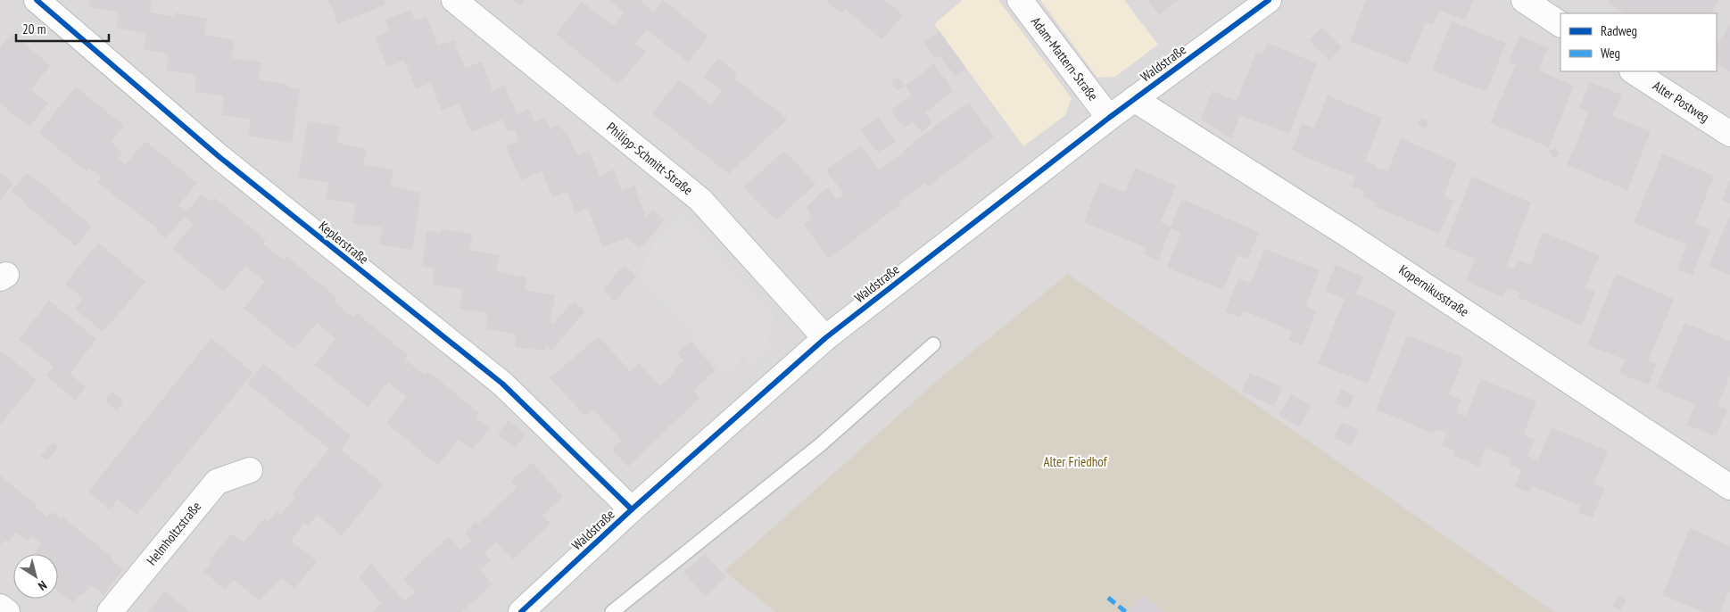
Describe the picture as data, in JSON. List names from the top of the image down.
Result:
{
  "streets": {
    "street": [
      "Adam-Mattern-Straße",
      "Waldstraße",
      "Alter Postweg",
      "Philipp-Schmitt-Straße",
      "Keplerstraße",
      "Kopernikusstraße",
      "Helmholtzstraße"
    ]
  },
  "crossings": [
    ["Adam-Mattern-Straße", "Waldstraße"],
    ["Waldstraße", "Philipp-Schmitt-Straße"],
    ["Waldstraße", "Keplerstraße"],
    ["Waldstraße", "Kopernikusstraße"]
  ],
  "parks": ["Alter Friedhof"],
  "legend": ["Radweg", "Weg"],
  "scale_bar": "20 m",
  "north": "bottom right"
}
